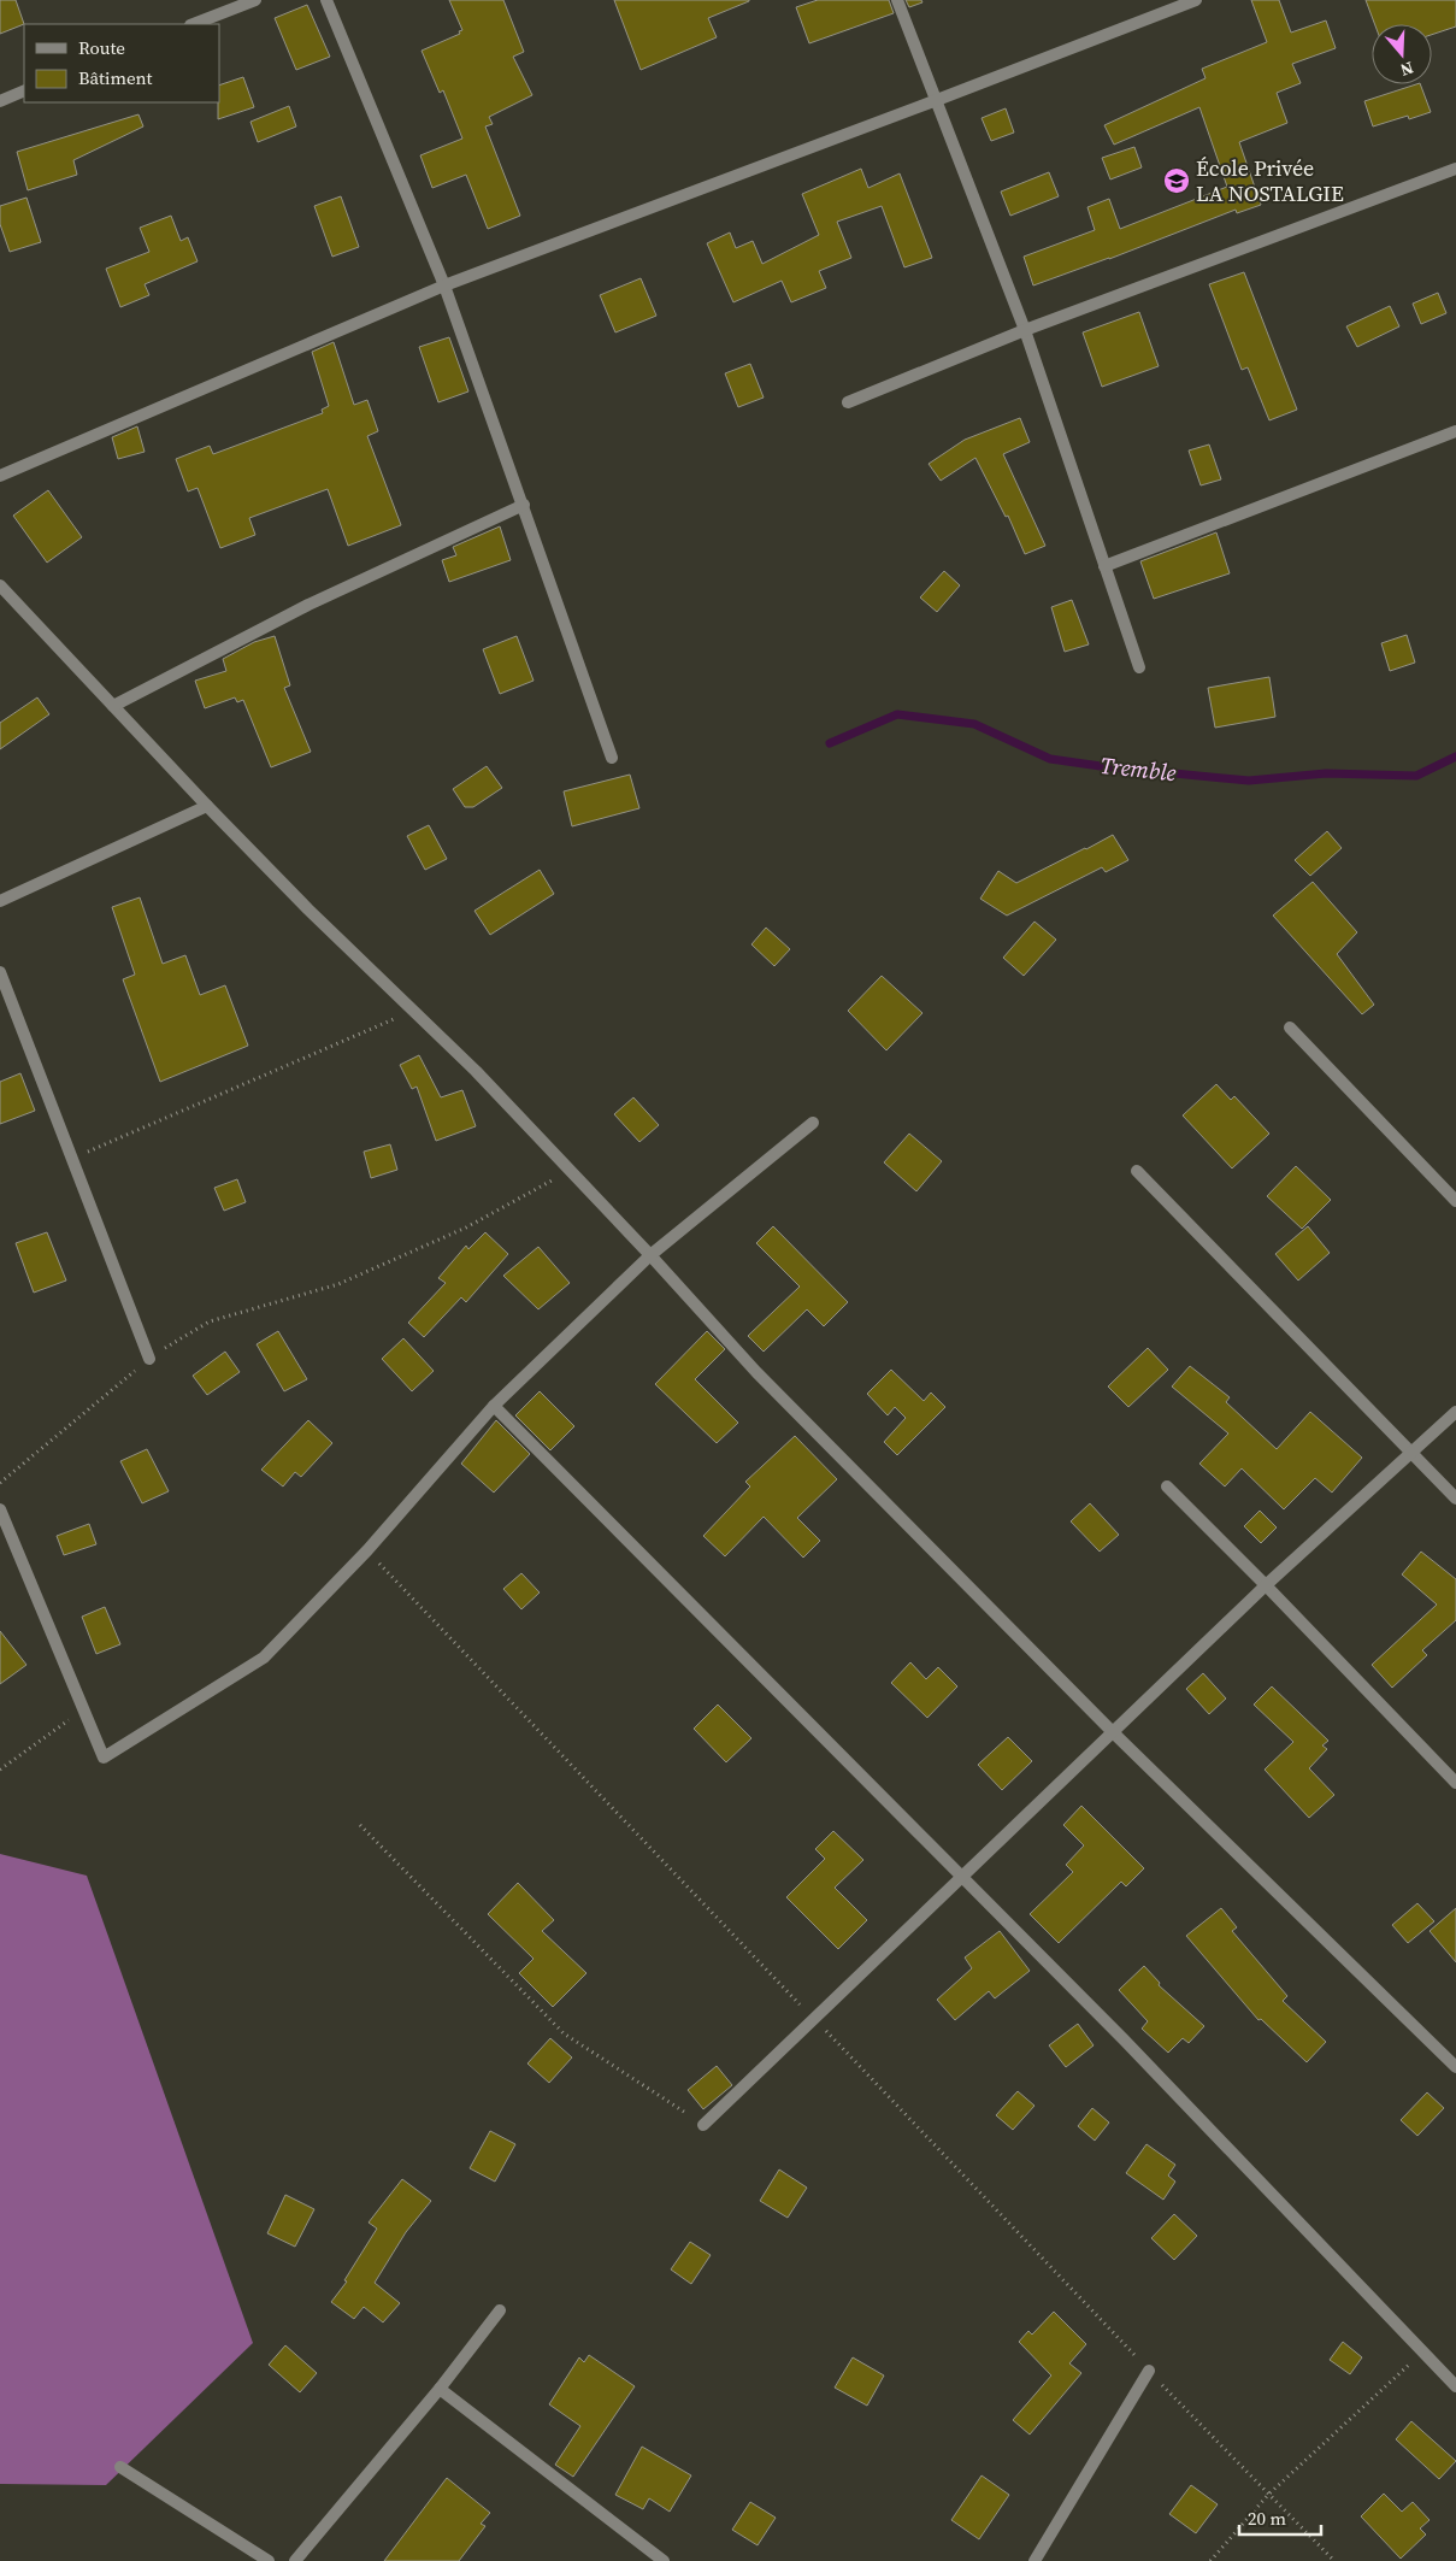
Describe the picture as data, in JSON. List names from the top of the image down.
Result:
{
  "water": ["Tremble"],
  "places": {
    "school or university": ["École Privée LA NOSTALGIE"]
  },
  "legend": ["Route", "Bâtiment"],
  "scale_bar": "20 m",
  "north": "bottom"
}
